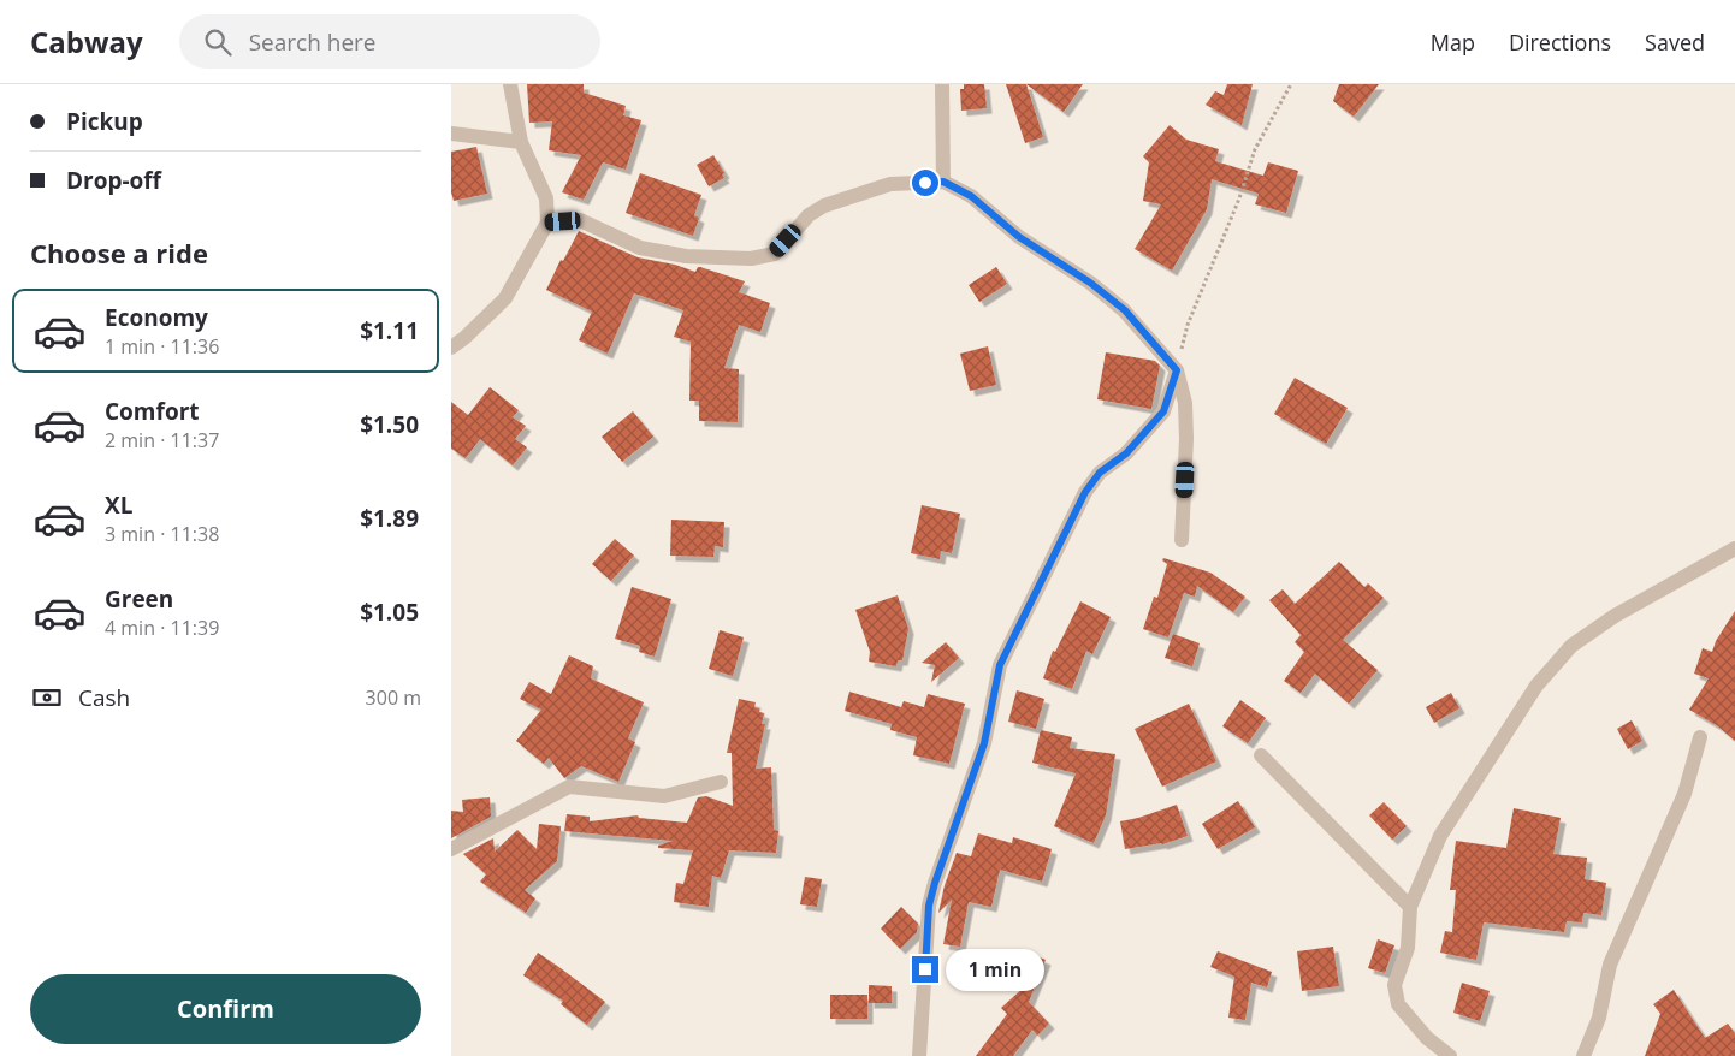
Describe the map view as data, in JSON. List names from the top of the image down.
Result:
{
  "page": {
    "header": "Cabway",
    "search": "Search here",
    "nav": ["Map", "Directions", "Saved"],
    "banner": ["Pickup", "Drop-off"],
    "heading": "Choose a ride",
    "list": [
      {
        "name": "Economy",
        "note": "1 min · 11:36",
        "value": "$1.11"
      },
      {
        "name": "Comfort",
        "note": "2 min · 11:37",
        "value": "$1.50"
      },
      {
        "name": "XL",
        "note": "3 min · 11:38",
        "value": "$1.89"
      },
      {
        "name": "Green",
        "note": "4 min · 11:39",
        "value": "$1.05"
      }
    ],
    "pay": ["Cash", "300 m"],
    "bubble": "1 min",
    "buttons": "Confirm"
  }
}
